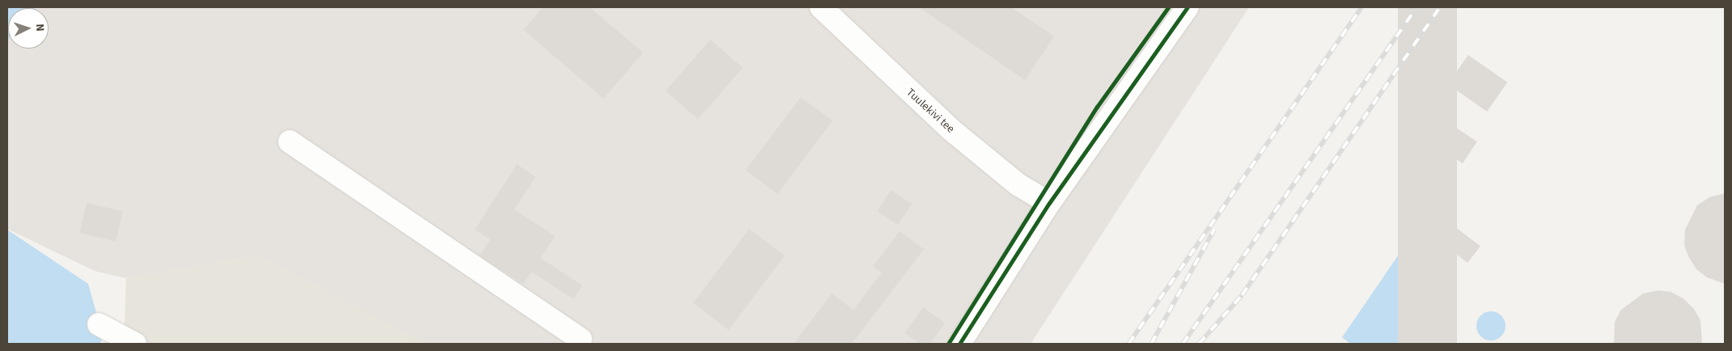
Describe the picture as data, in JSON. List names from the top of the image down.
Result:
{
  "streets": {
    "street": ["Tuulekivi tee"]
  },
  "north": "right"
}
